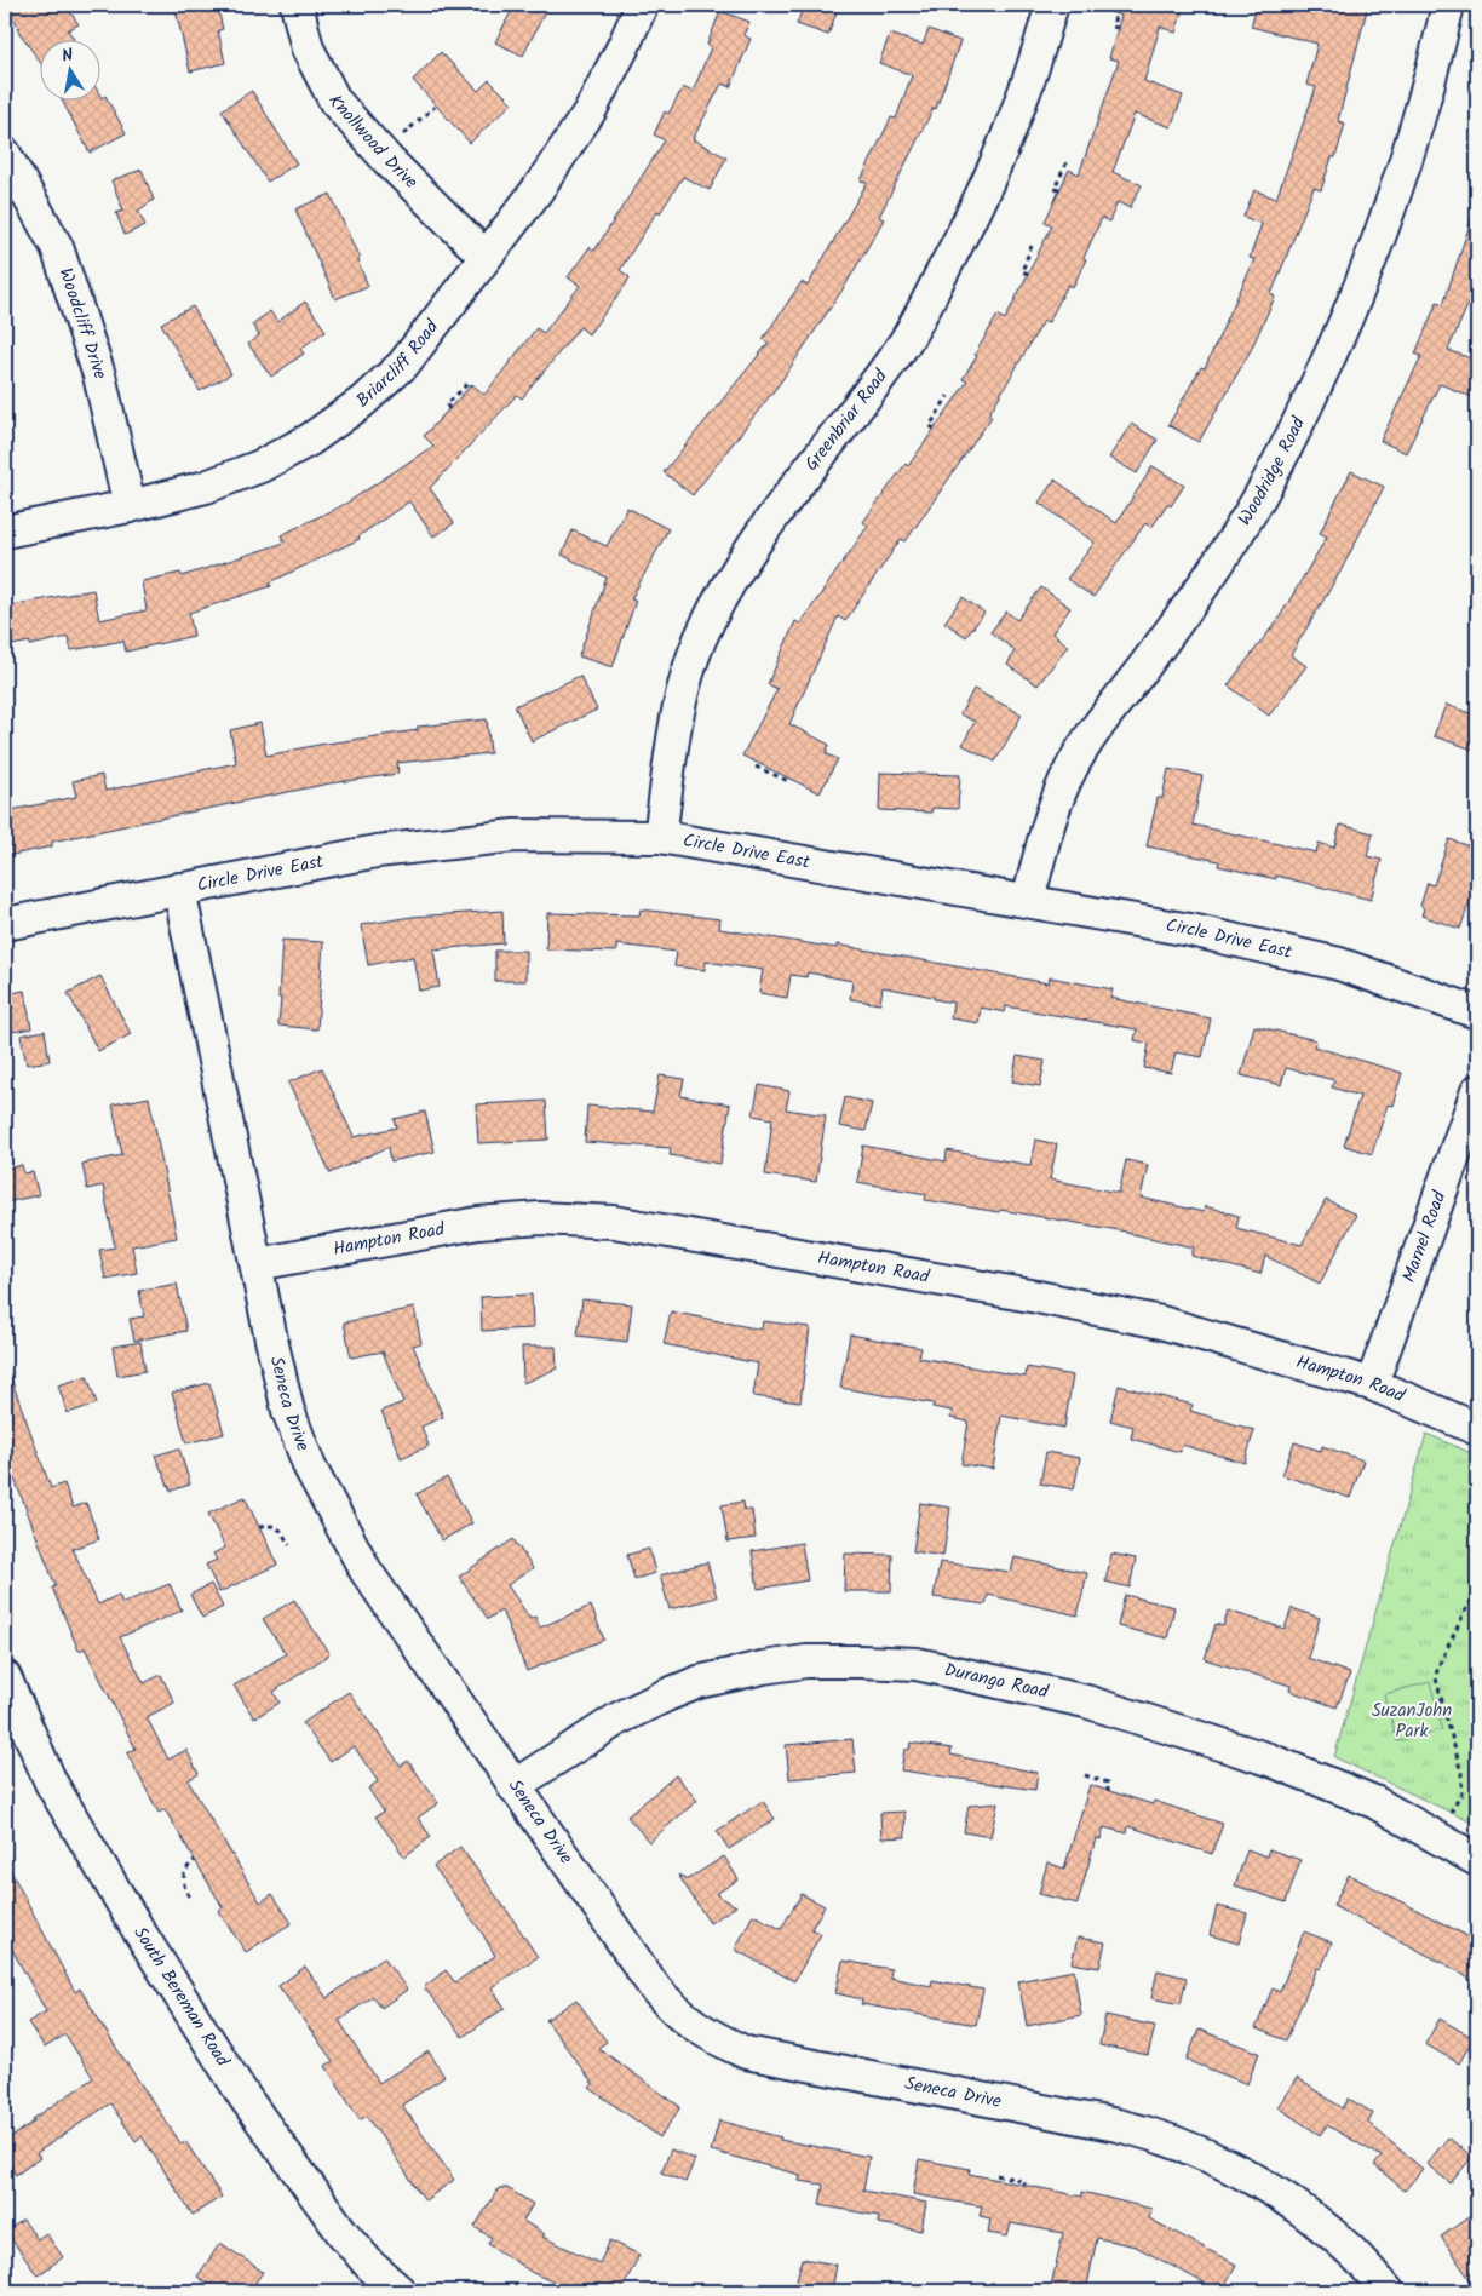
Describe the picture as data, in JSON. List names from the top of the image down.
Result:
{
  "streets": {
    "street": [
      "Knollwood Drive",
      "Woodcliff Drive",
      "Briarcliff Road",
      "Greenbriar Road",
      "Woodridge Road",
      "Circle Drive East",
      "Marnel Road",
      "Hampton Road",
      "Seneca Drive",
      "Durango Road",
      "South Bereman Road"
    ]
  },
  "crossings": [
    ["Knollwood Drive", "Briarcliff Road"],
    ["Woodcliff Drive", "Briarcliff Road"],
    ["Greenbriar Road", "Circle Drive East"],
    ["Woodridge Road", "Circle Drive East"],
    ["Circle Drive East", "Seneca Drive"],
    ["Marnel Road", "Hampton Road"],
    ["Hampton Road", "Seneca Drive"],
    ["Seneca Drive", "Durango Road"]
  ],
  "parks": ["SuzanJohn Park"],
  "north": "top"
}
